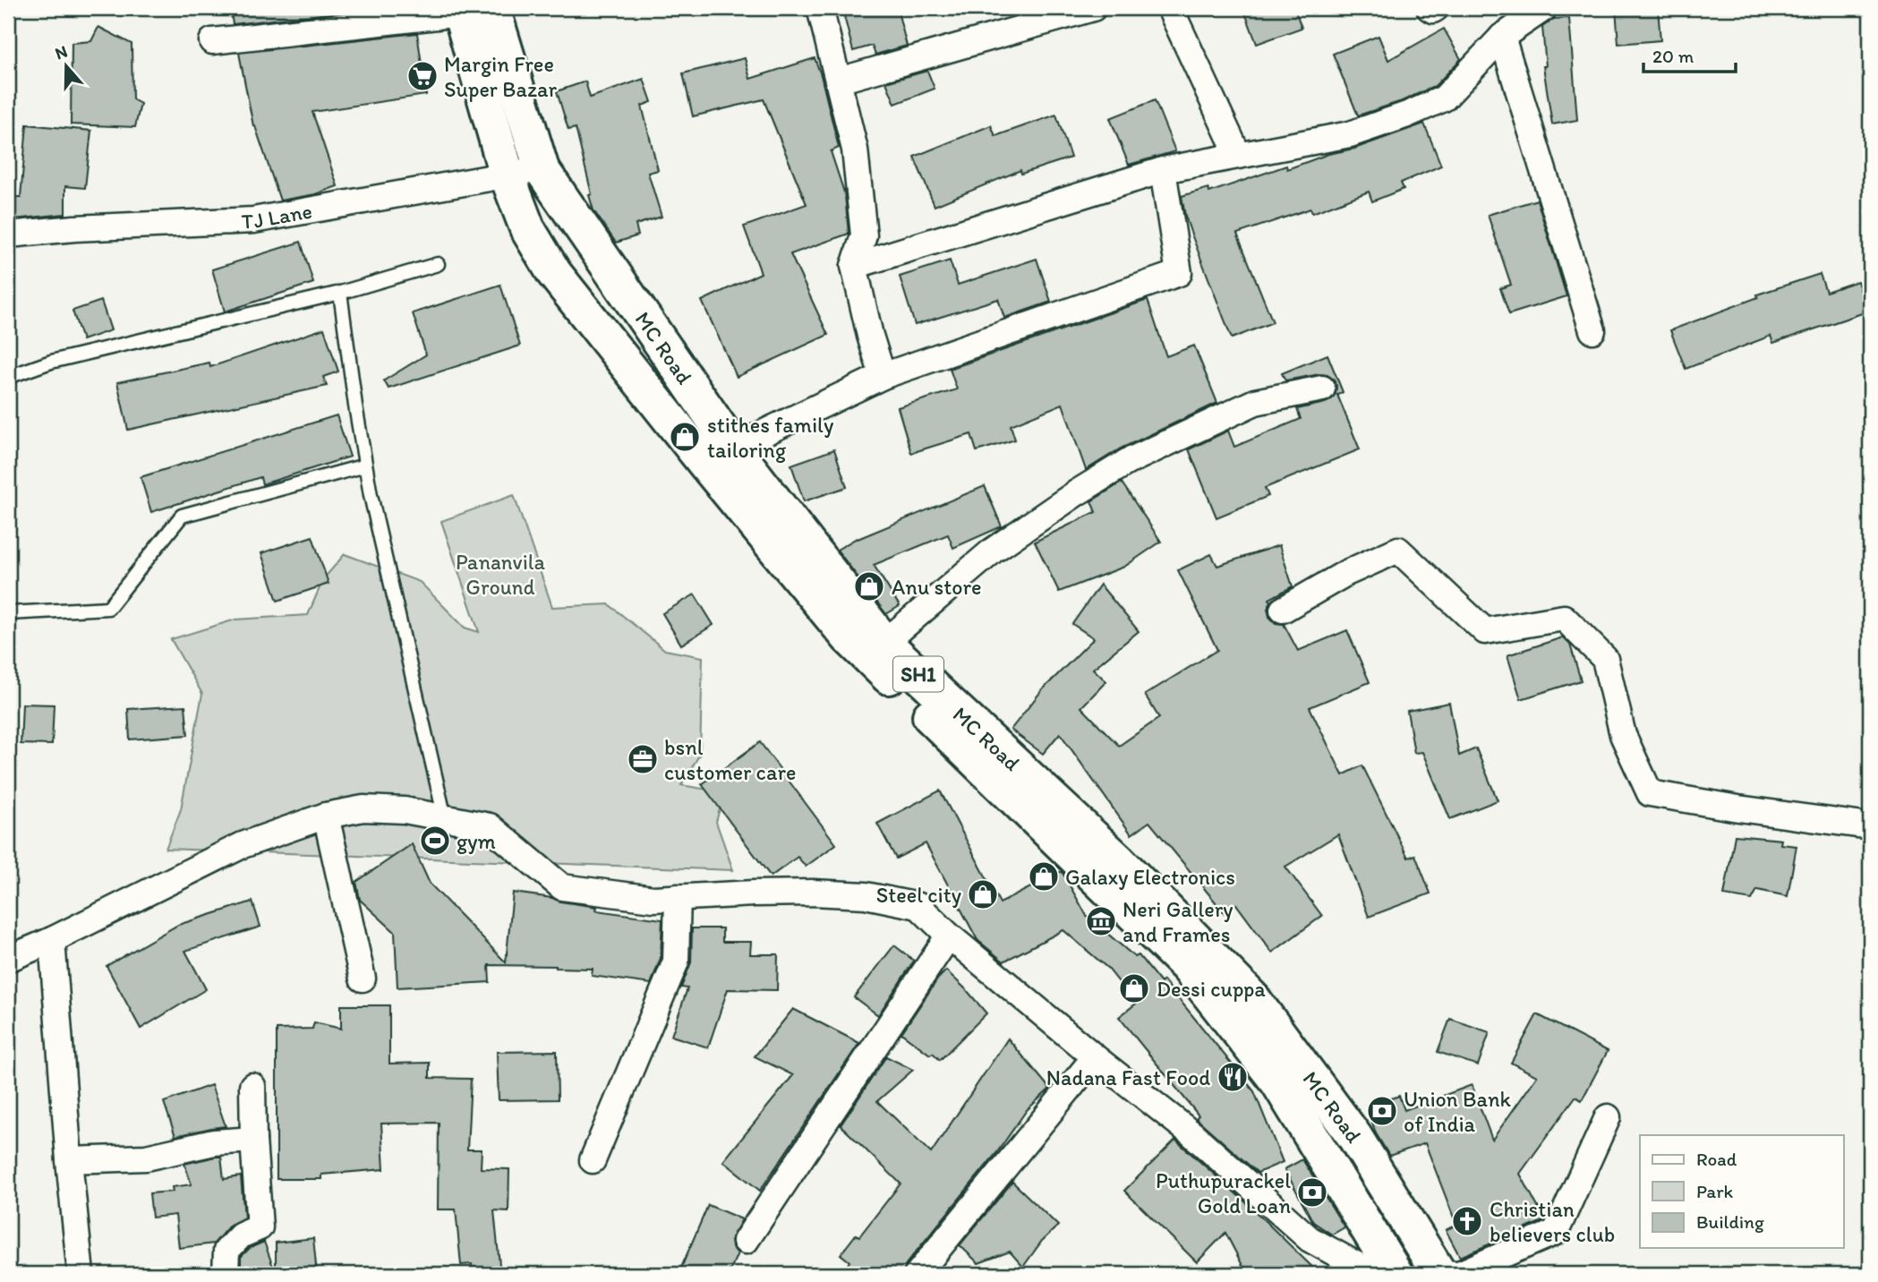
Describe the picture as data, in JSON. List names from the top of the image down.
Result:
{
  "streets": {
    "main road": ["MC Road", "SH1"],
    "street": ["TJ Lane"]
  },
  "crossings": [
    ["TJ Lane", "MC Road"]
  ],
  "parks": ["Pananvila Ground"],
  "places": {
    "supermarket": ["Margin Free Super Bazar"],
    "shop": [
      "stithes family tailoring",
      "Anu store",
      "Galaxy Electronics",
      "Steel city",
      "Dessi cuppa"
    ],
    "office": ["bsnl customer care"],
    "sports": ["gym"],
    "museum": ["Neri Gallery and Frames"],
    "restaurant": ["Nadana Fast Food"],
    "bank": ["Union Bank of India", "Puthupurackel Gold Loan"],
    "church": ["Christian believers club"]
  },
  "legend": ["Road", "Park", "Building"],
  "scale_bar": "20 m",
  "north": "top"
}
